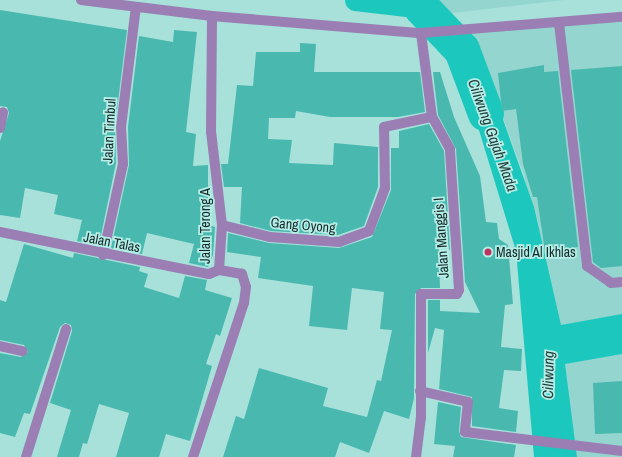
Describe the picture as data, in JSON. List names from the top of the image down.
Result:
{
  "streets": {
    "street": [
      "Jalan Timbul",
      "Gang Oyong",
      "Jalan Terong A",
      "Jalan Manggis I",
      "Jalan Talas"
    ]
  },
  "crossings": [
    ["Jalan Timbul", "Jalan Talas"],
    ["Gang Oyong", "Jalan Terong A"],
    ["Gang Oyong", "Jalan Manggis I"],
    ["Jalan Terong A", "Jalan Talas"]
  ],
  "water": ["Ciliwung Gajah Mada", "Ciliwung"],
  "places": ["Masjid Al Ikhlas"]
}
